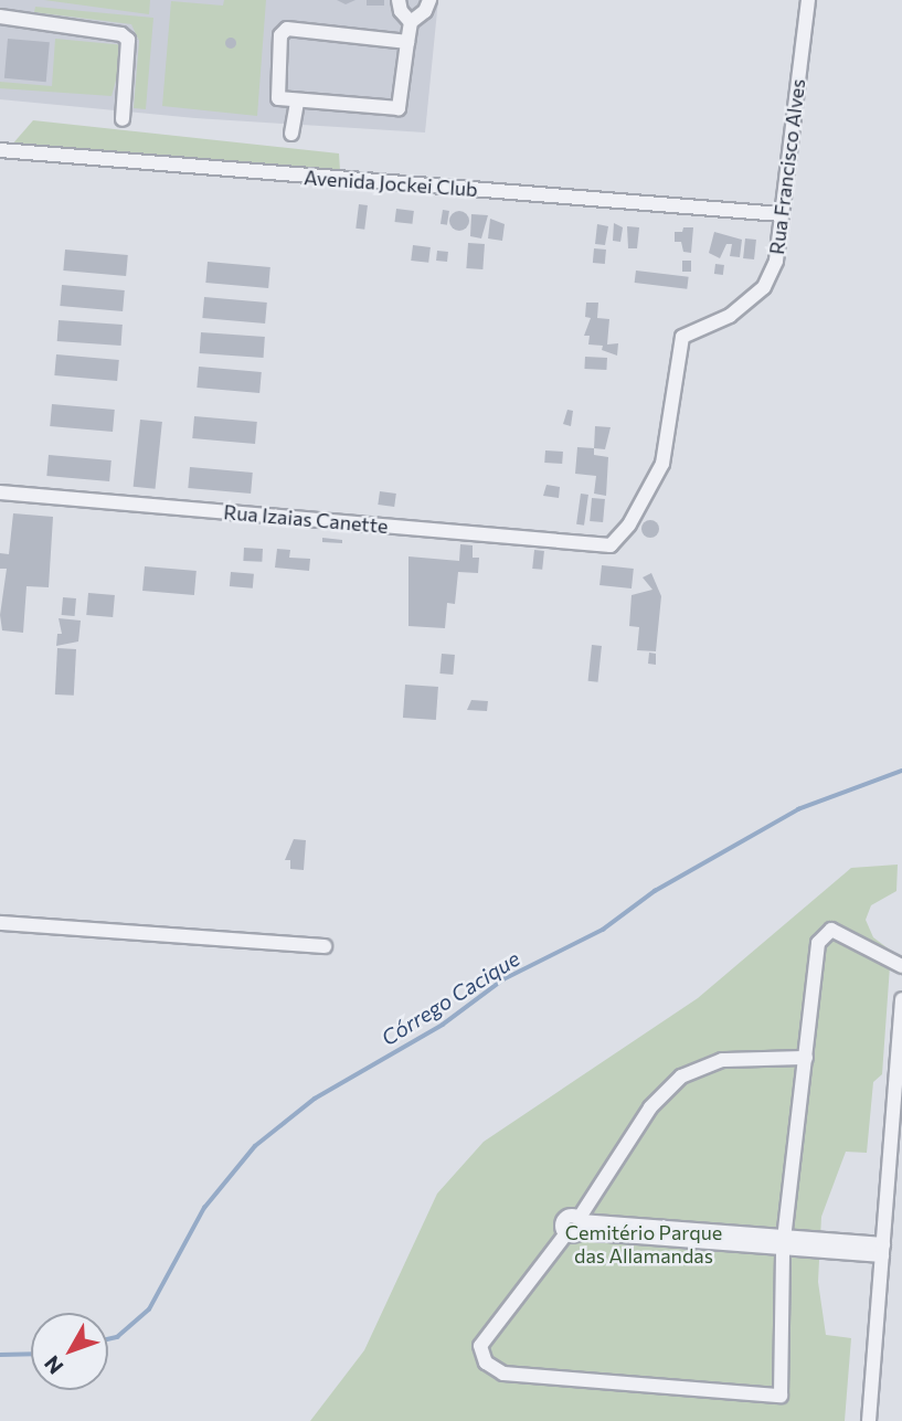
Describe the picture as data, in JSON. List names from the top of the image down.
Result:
{
  "streets": {
    "street": ["Rua Francisco Alves", "Avenida Jockei Club", "Rua Izaias Canette"]
  },
  "crossings": [
    ["Rua Francisco Alves", "Avenida Jockei Club"],
    ["Rua Francisco Alves", "Rua Izaias Canette"]
  ],
  "water": ["Córrego Cacique"],
  "parks": ["Cemitério Parque das Allamandas"],
  "north": "bottom left"
}
